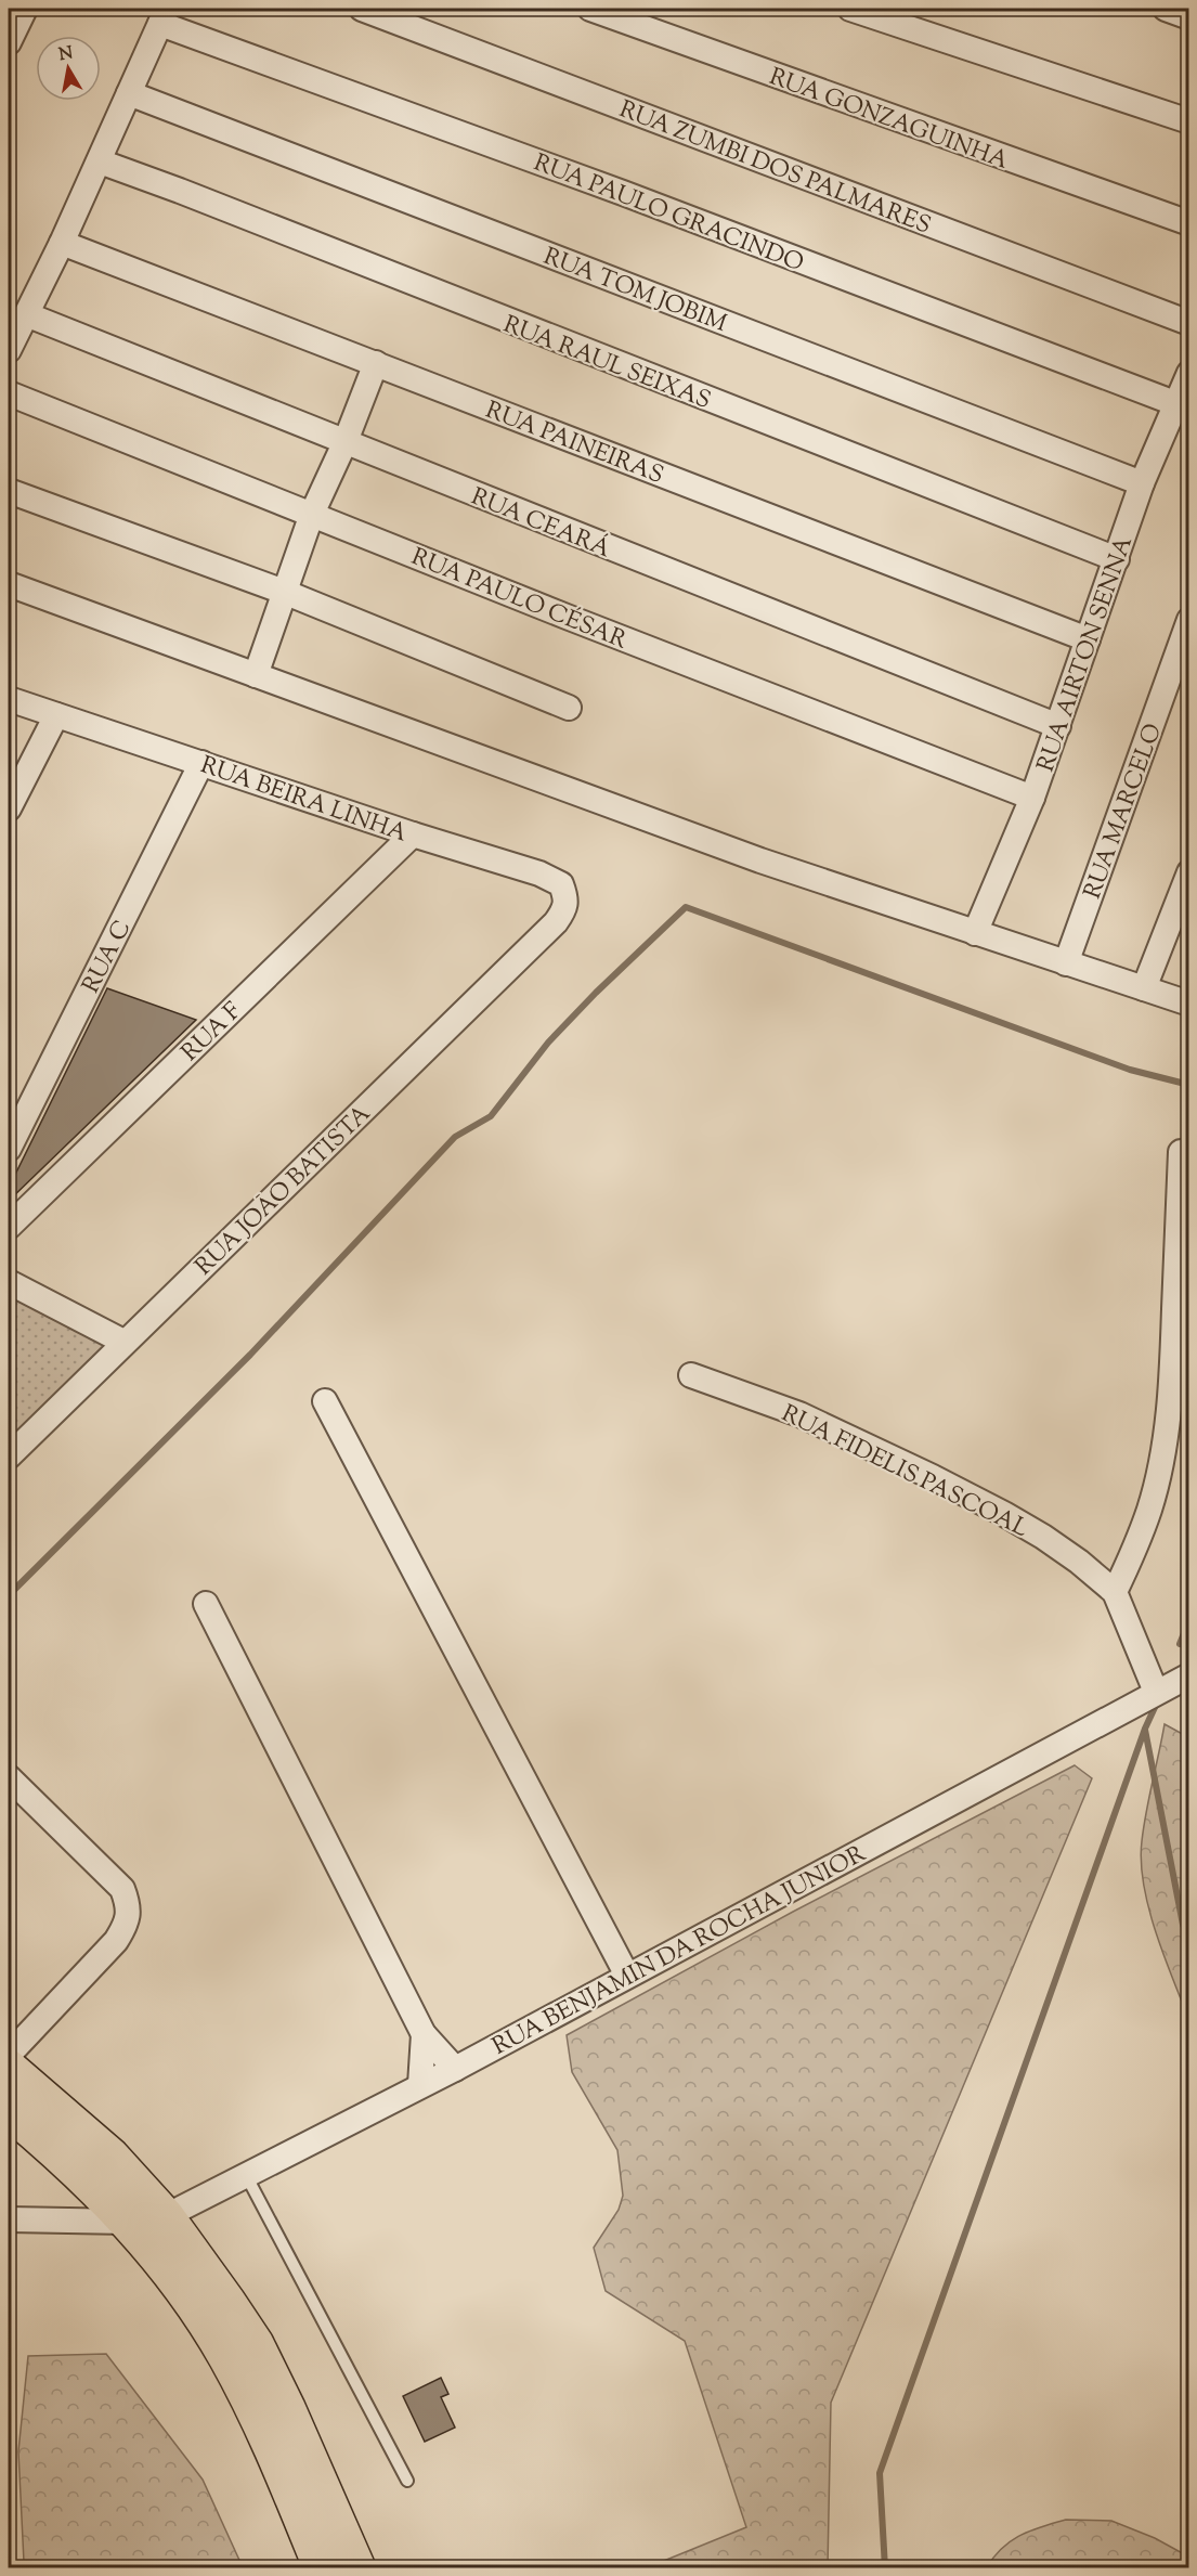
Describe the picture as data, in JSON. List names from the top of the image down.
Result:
{
  "streets": {
    "street": [
      "RUA GONZAGUINHA",
      "RUA ZUMBI DOS PALMARES",
      "RUA PAULO GRACINDO",
      "RUA TOM JOBIM",
      "RUA RAUL SEIXAS",
      "RUA PAINEIRAS",
      "RUA CEARÁ",
      "RUA PAULO CÉSAR",
      "RUA AIRTON SENNA",
      "RUA BEIRA LINHA",
      "RUA MARCELO",
      "RUA C",
      "RUA F",
      "RUA JOĀO BATISTA",
      "RUA FIDELIS PASCOAL",
      "RUA BENJAMIN DA ROCHA JUNIOR"
    ]
  },
  "crossings": [
    ["RUA PAULO GRACINDO", "RUA AIRTON SENNA"],
    ["RUA TOM JOBIM", "RUA AIRTON SENNA"],
    ["RUA RAUL SEIXAS", "RUA AIRTON SENNA"],
    ["RUA PAINEIRAS", "RUA AIRTON SENNA"],
    ["RUA CEARÁ", "RUA AIRTON SENNA"],
    ["RUA PAULO CÉSAR", "RUA AIRTON SENNA"],
    ["RUA BEIRA LINHA", "RUA C"],
    ["RUA BEIRA LINHA", "RUA F"],
    ["RUA BEIRA LINHA", "RUA JOĀO BATISTA"],
    ["RUA FIDELIS PASCOAL", "RUA BENJAMIN DA ROCHA JUNIOR"]
  ],
  "north": "top"
}
